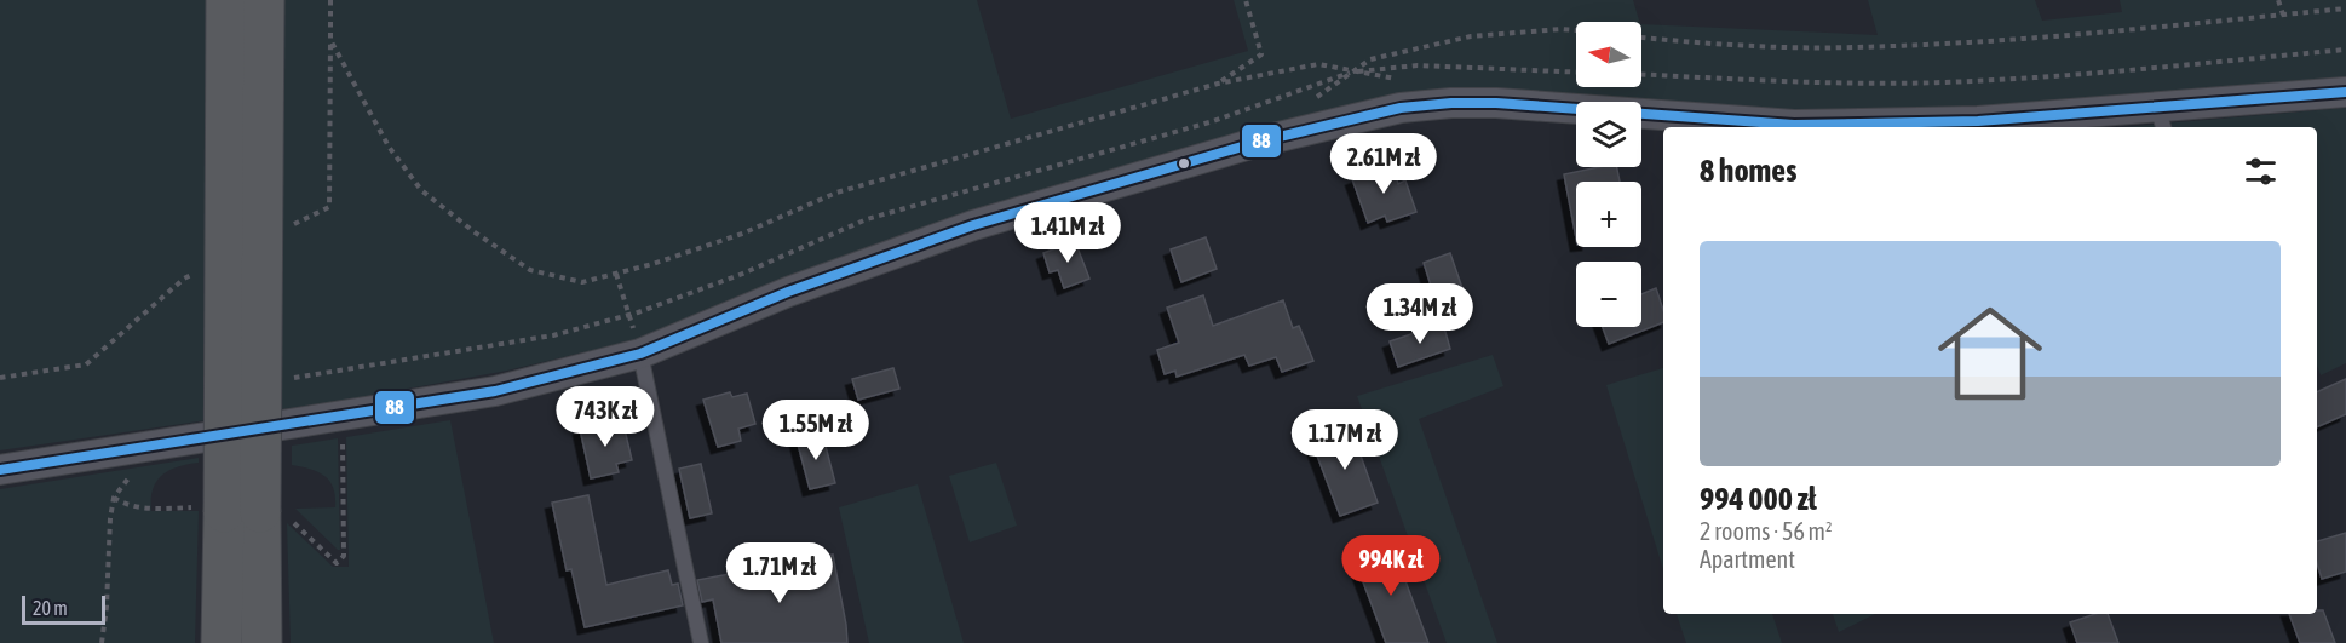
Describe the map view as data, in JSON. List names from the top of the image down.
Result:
{
  "lines": ["transit line 88"],
  "scale_bar": "20 m",
  "north": "left",
  "page": {
    "map_buttons": ["+", "−"],
    "heading": "8 homes",
    "price": [
      "2.61M zł",
      "1.41M zł",
      "1.34M zł",
      "743K zł",
      "1.55M zł",
      "1.17M zł",
      "994K zł",
      "1.71M zł"
    ],
    "list": [
      {
        "name": "994 000 zł",
        "note": "2 rooms · 56 m² · Apartment"
      }
    ],
    "scale": "20 m"
  }
}
